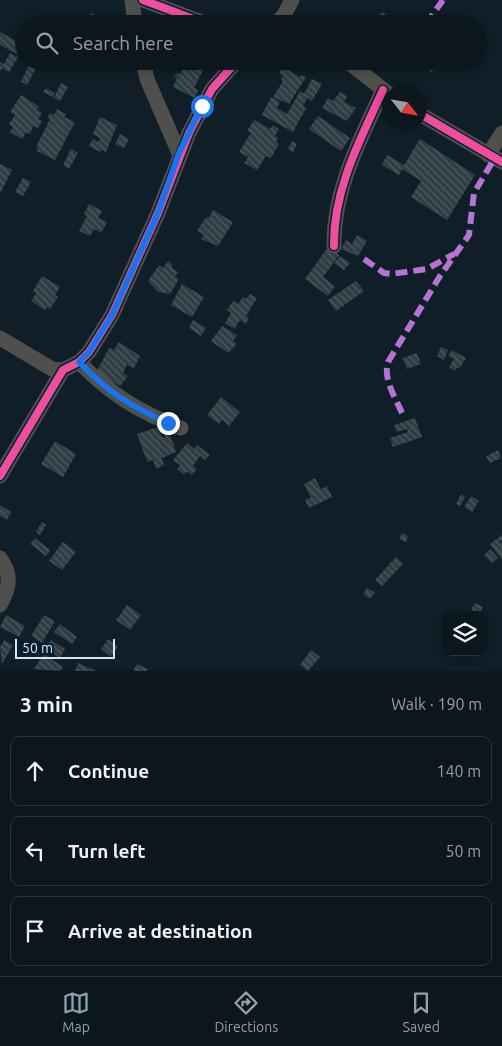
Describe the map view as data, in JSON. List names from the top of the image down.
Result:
{
  "scale_bar": "50 m",
  "north": "bottom right",
  "page": {
    "search": "Search here",
    "scale": "50 m",
    "heading": ["3 min", "Walk · 190 m"],
    "list": [
      ["Continue", "140 m"],
      ["Turn left", "50 m"],
      "Arrive at destination"
    ],
    "nav": ["Map", "Directions", "Saved"]
  }
}
